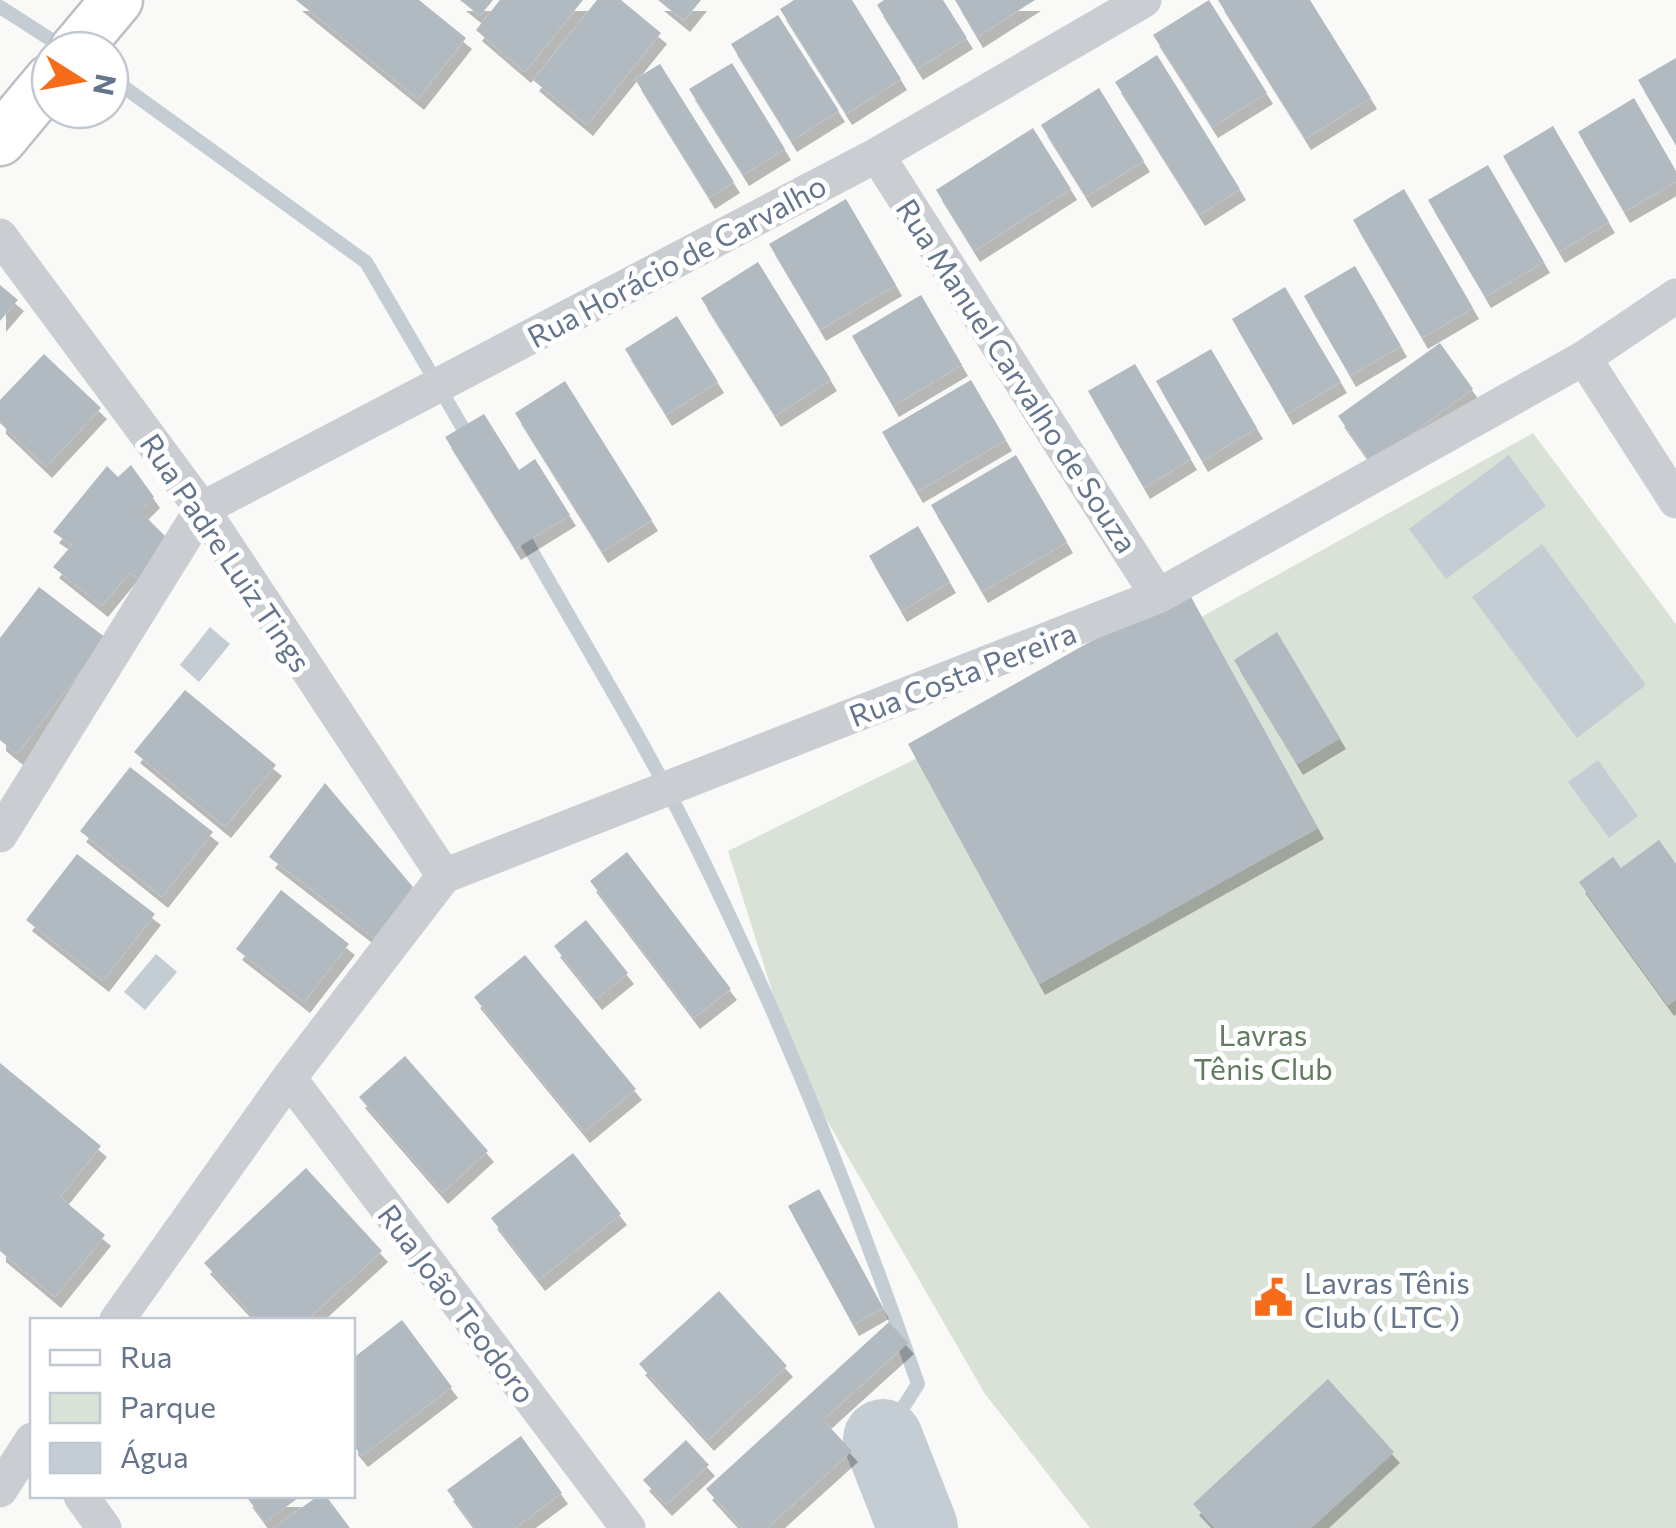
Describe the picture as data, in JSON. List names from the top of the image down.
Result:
{
  "streets": {
    "street": [
      "Rua Horácio de Carvalho",
      "Rua Manuel Carvalho de Souza",
      "Rua Padre Luiz Tings",
      "Rua Costa Pereira",
      "Rua João Teodoro"
    ]
  },
  "crossings": [
    ["Rua Horácio de Carvalho", "Rua Manuel Carvalho de Souza"],
    ["Rua Horácio de Carvalho", "Rua Padre Luiz Tings"],
    ["Rua Manuel Carvalho de Souza", "Rua Costa Pereira"],
    ["Rua Padre Luiz Tings", "Rua Costa Pereira"]
  ],
  "parks": ["Lavras Tênis Club"],
  "places": {
    "public building": ["Lavras Tênis Club ( LTC )"]
  },
  "legend": ["Rua", "Parque", "Água"],
  "north": "right"
}
